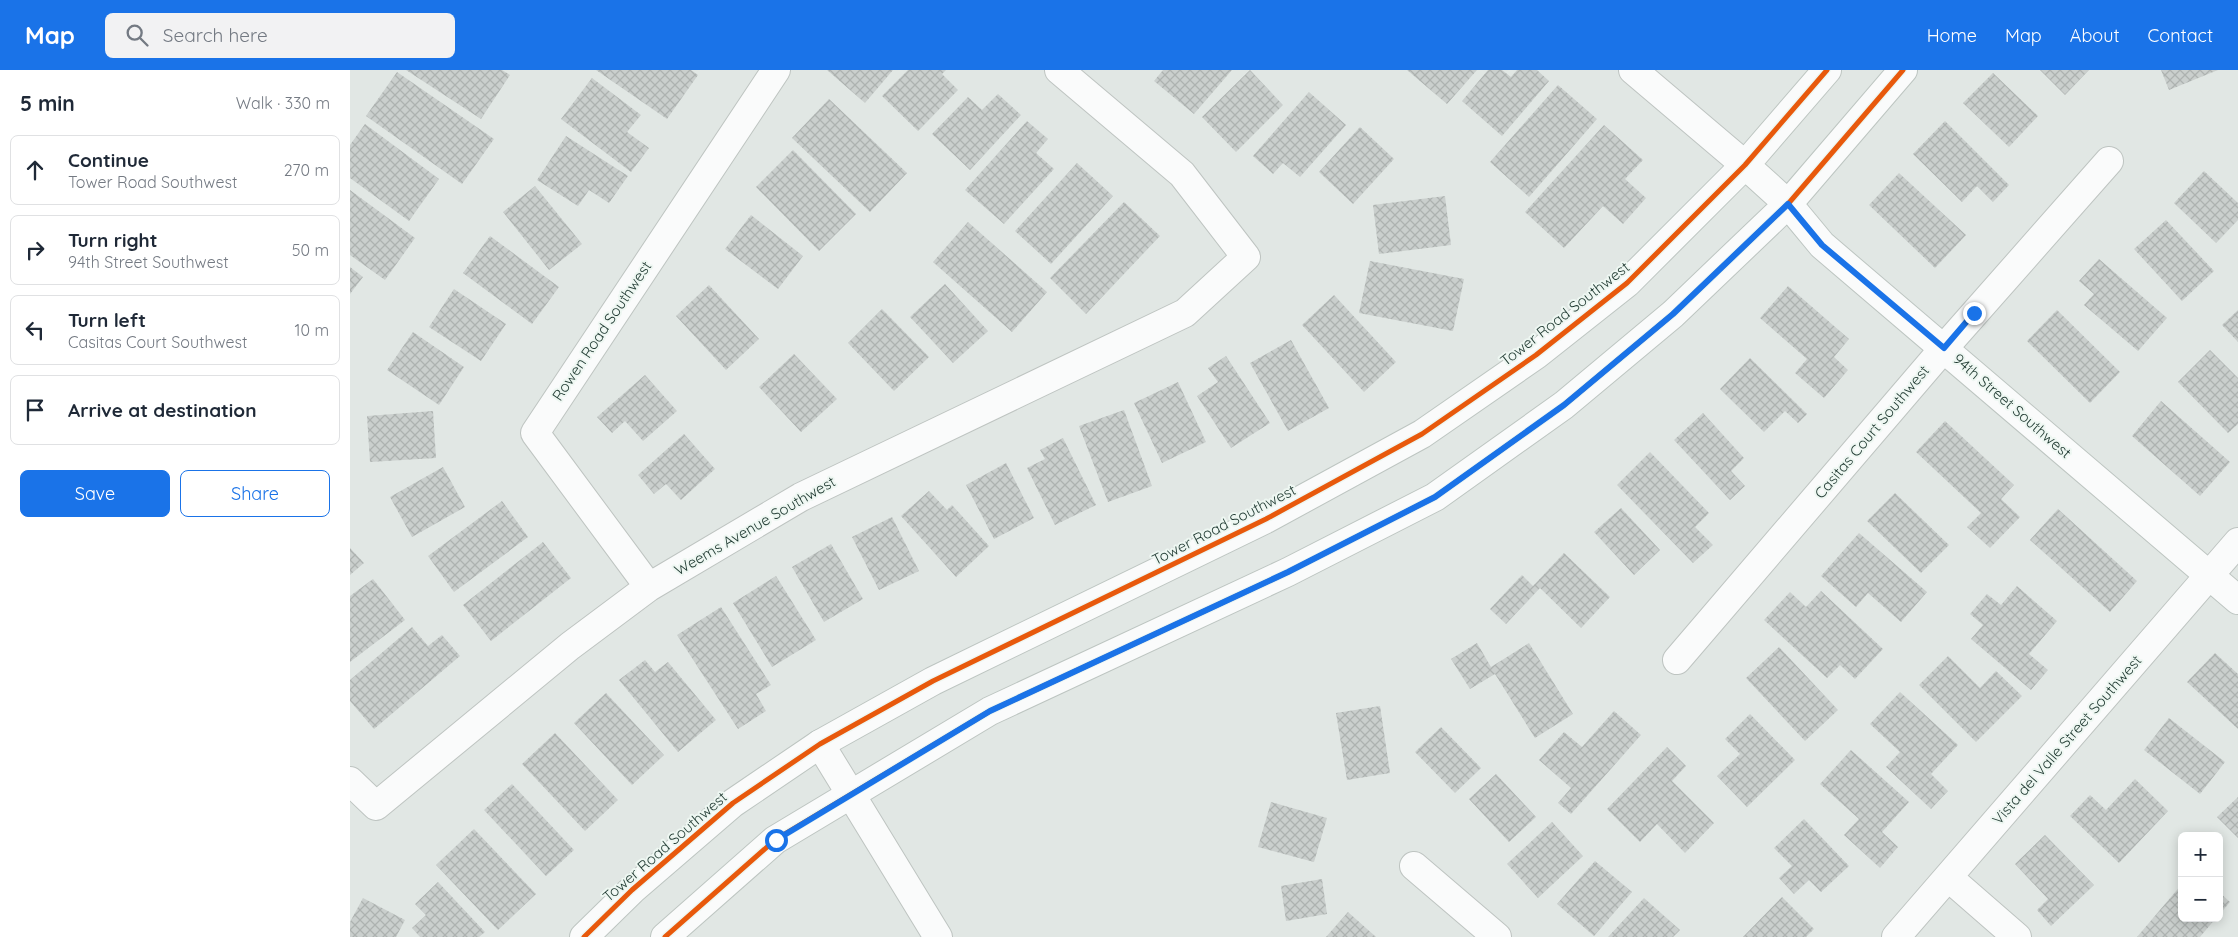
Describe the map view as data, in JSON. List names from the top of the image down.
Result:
{
  "streets": {
    "street": [
      "Tower Road Southwest",
      "Rowen Road Southwest",
      "94th Street Southwest",
      "Casitas Court Southwest",
      "Weems Avenue Southwest",
      "Vista del Valle Street Southwest"
    ]
  },
  "crossings": [
    ["Tower Road Southwest", "94th Street Southwest"],
    ["Rowen Road Southwest", "Weems Avenue Southwest"],
    ["94th Street Southwest", "Casitas Court Southwest"],
    ["94th Street Southwest", "Vista del Valle Street Southwest"]
  ],
  "page": {
    "header": "Map",
    "search": "Search here",
    "nav": [
      "Home",
      "Map",
      "About",
      "Contact"
    ],
    "heading": ["5 min", "Walk · 330 m"],
    "list": [
      ["Continue", "Tower Road Southwest", "270 m"],
      ["Turn right", "94th Street Southwest", "50 m"],
      ["Turn left", "Casitas Court Southwest", "10 m"],
      "Arrive at destination"
    ],
    "buttons": ["Save", "Share"],
    "map_buttons": ["+", "−"]
  }
}
